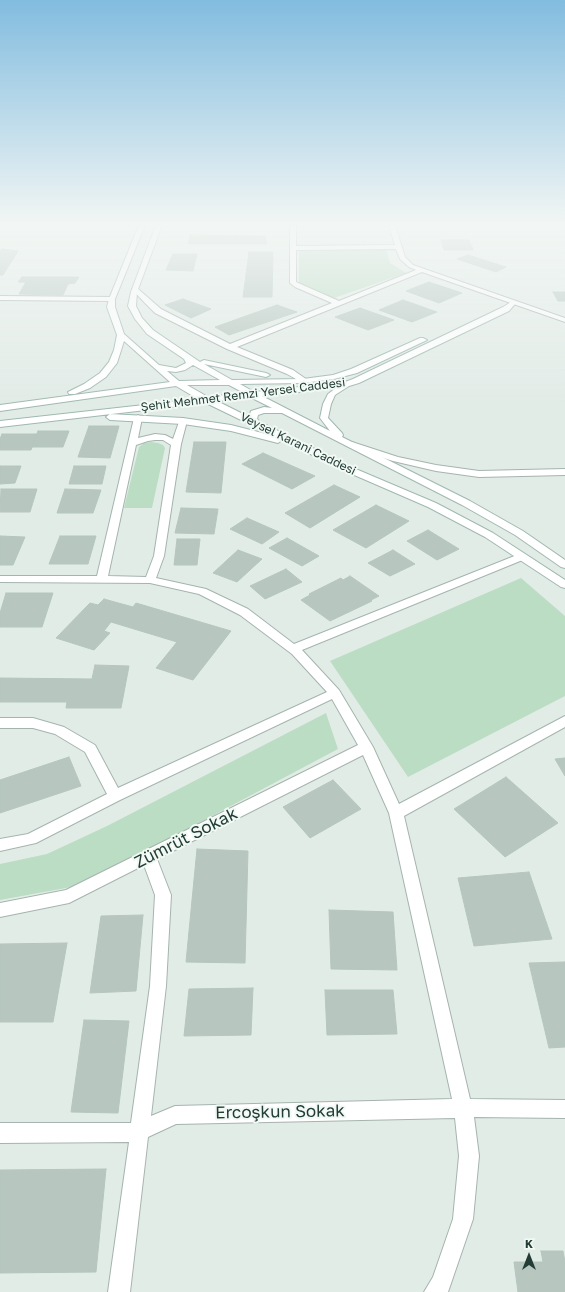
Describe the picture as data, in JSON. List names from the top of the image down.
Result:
{
  "streets": {
    "street": [
      "Şehit Mehmet Remzi Yersel Caddesi",
      "Veysel Karani Caddesi",
      "Zümrüt Sokak",
      "Ercoşkun Sokak"
    ]
  },
  "crossings": [
    ["Şehit Mehmet Remzi Yersel Caddesi", "Veysel Karani Caddesi"]
  ],
  "north": "top"
}
